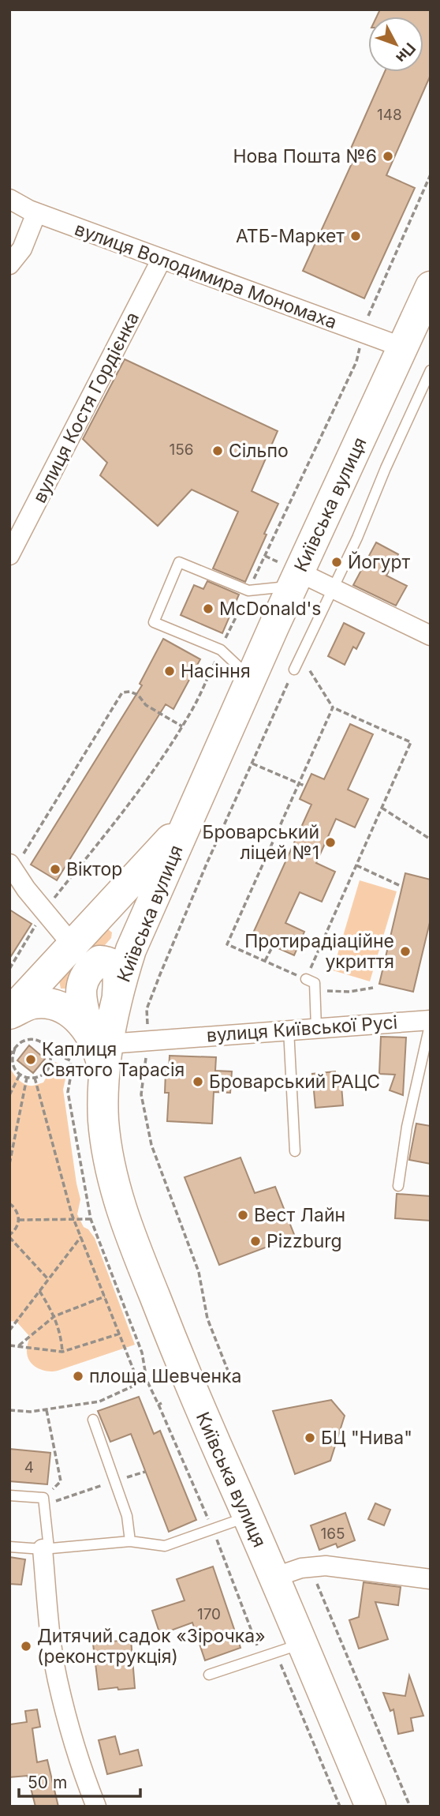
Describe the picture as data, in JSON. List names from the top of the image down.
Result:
{
  "streets": {
    "main road": ["Київська вулиця"],
    "street": ["вулиця Володимира Мономаха", "вулиця Костя Гордієнка", "вулиця Київської Русі"]
  },
  "crossings": [
    ["вулиця Володимира Мономаха", "вулиця Костя Гордієнка"],
    ["вулиця Володимира Мономаха", "Київська вулиця"],
    ["Київська вулиця", "вулиця Київської Русі"]
  ],
  "places": [
    "Нова Пошта №6",
    "АТБ-Маркет",
    "Сільпо",
    "Йогурт",
    "McDonald's",
    "Насіння",
    "Броварський ліцей №1",
    "Віктор",
    "Протирадіаційне укриття",
    "Каплиця Святого Тарасія",
    "Броварський РАЦС",
    "Вест Лайн",
    "Pizzburg",
    "площа Шевченка",
    "БЦ \"Нива\"",
    "Дитячий садок «Зірочка» (реконструкція)"
  ],
  "house_numbers": [
    "148",
    "156",
    "4",
    "165",
    "170"
  ],
  "scale_bar": "50 m",
  "north": "bottom right"
}
